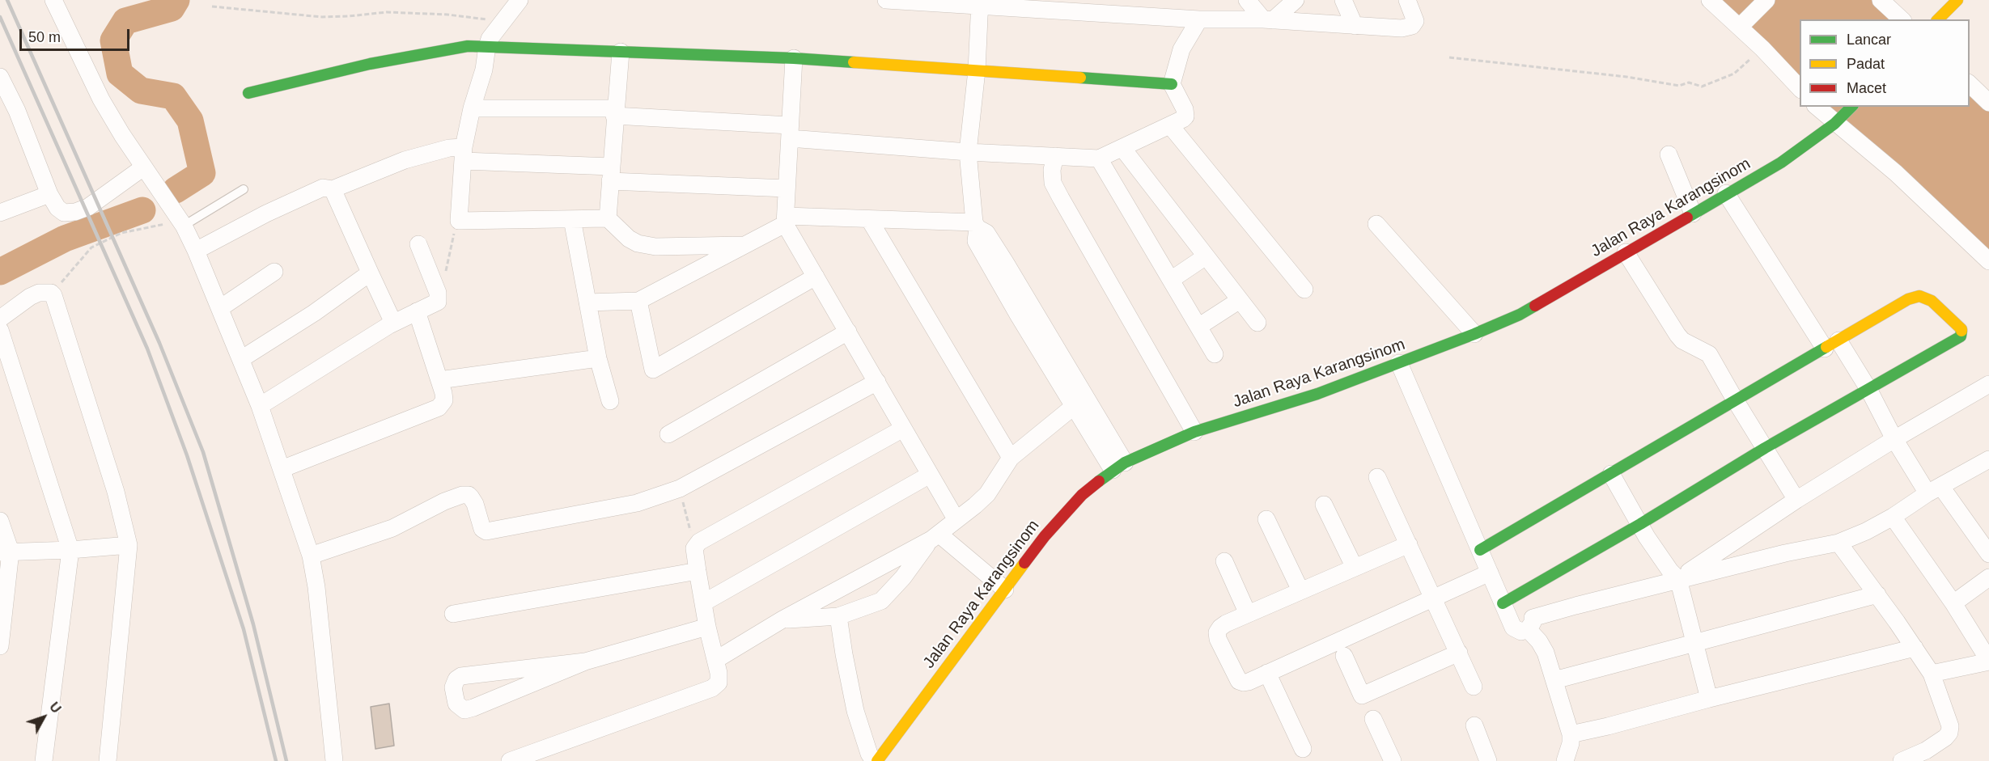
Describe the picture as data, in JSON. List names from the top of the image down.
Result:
{
  "streets": {
    "street": ["Jalan Raya Karangsinom"]
  },
  "legend": ["Lancar", "Padat", "Macet"],
  "scale_bar": "50 m",
  "north": "top right"
}
